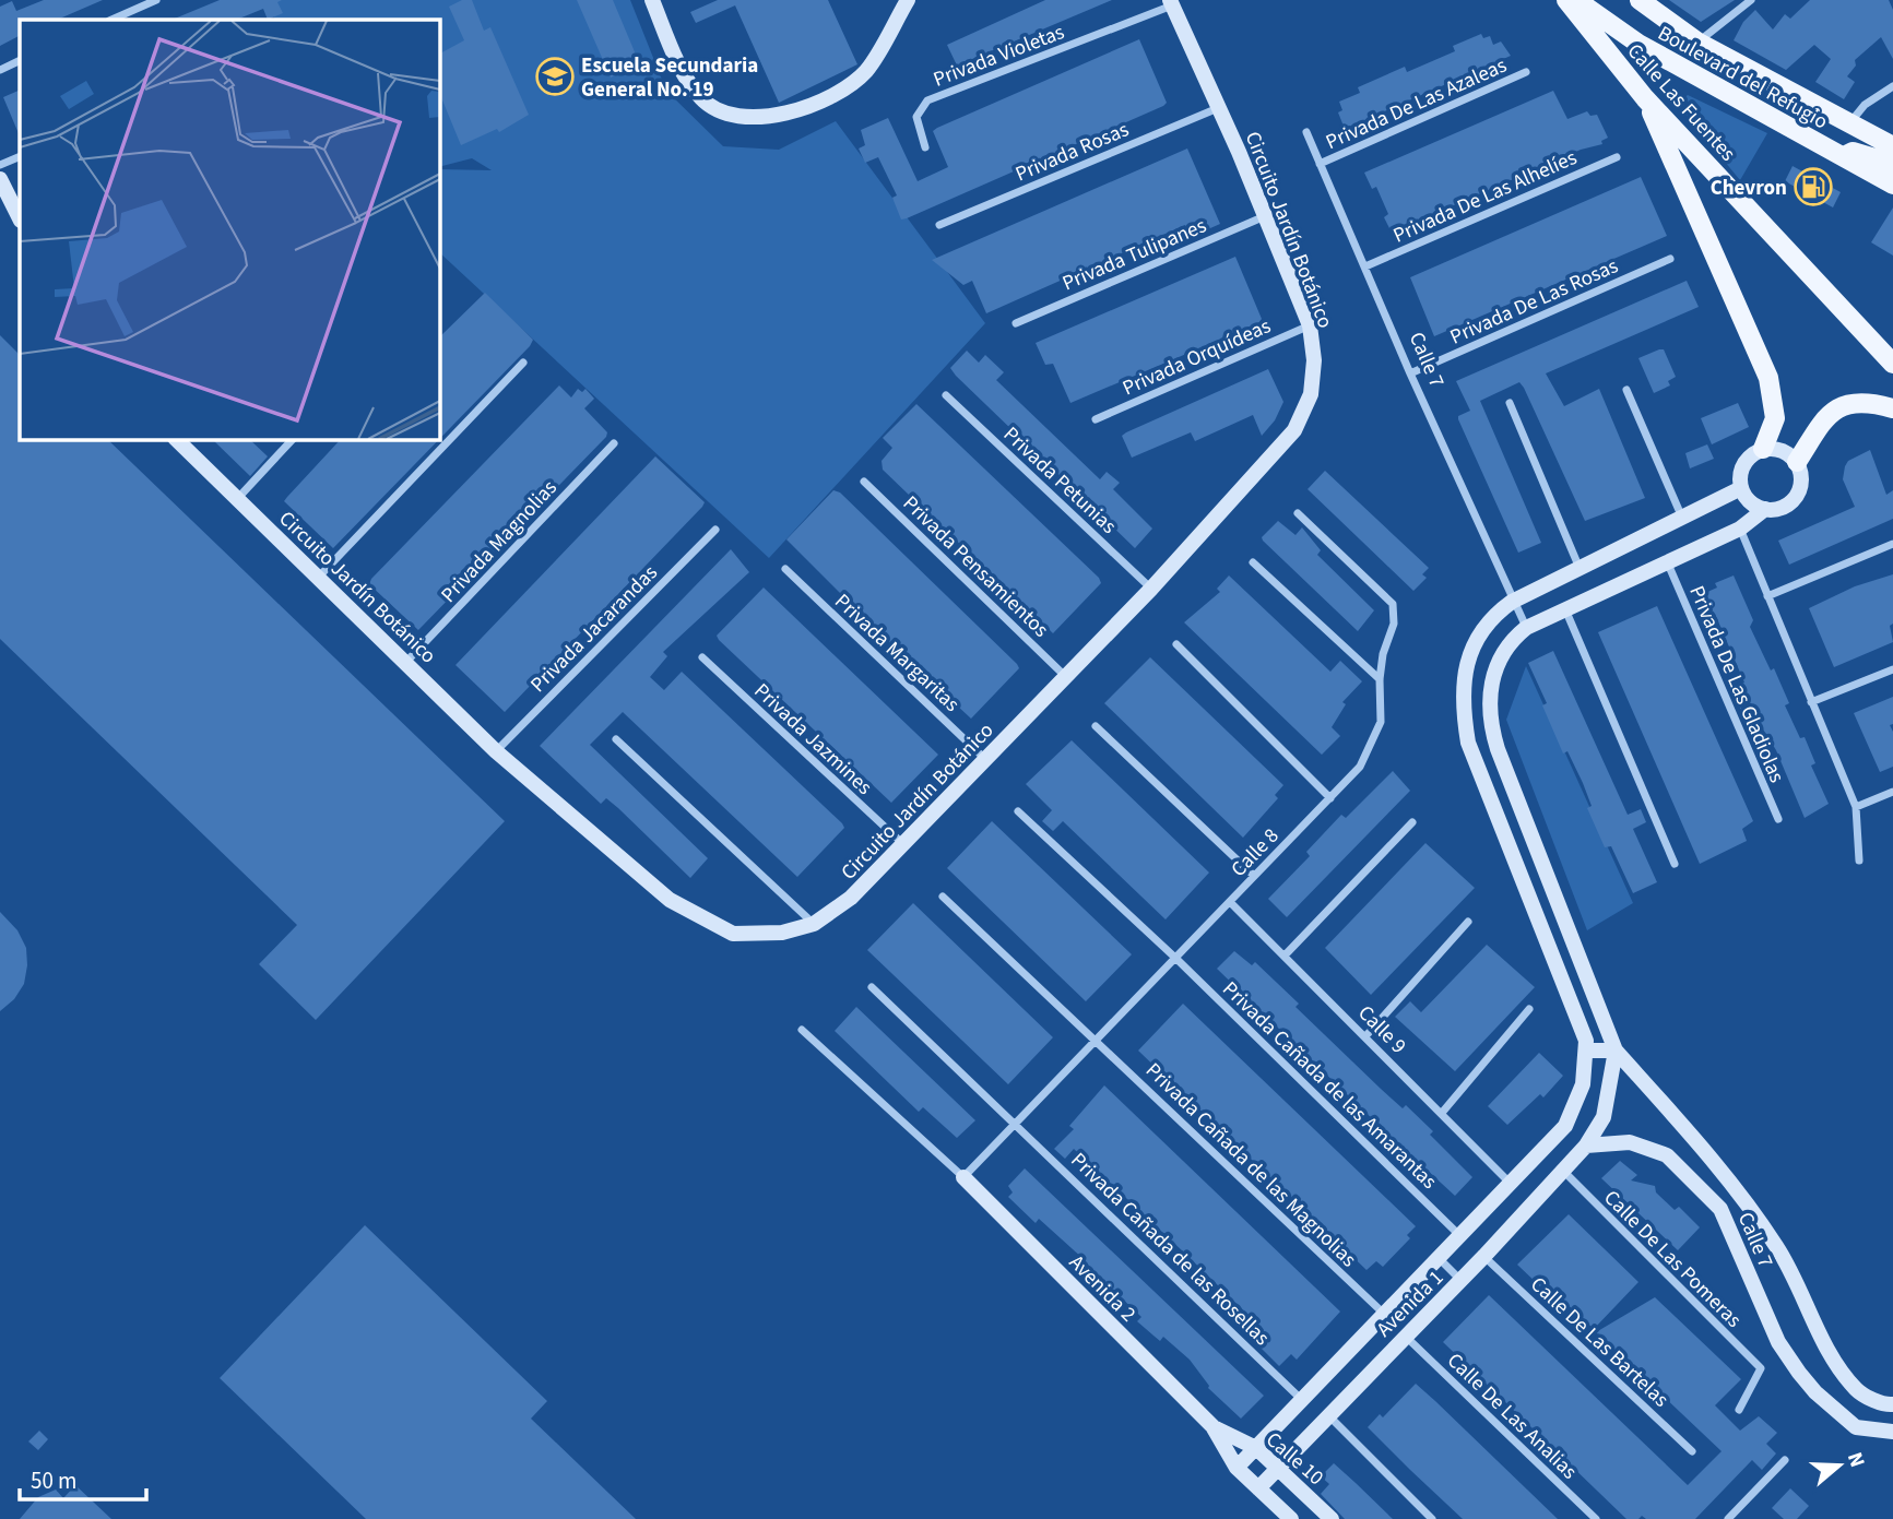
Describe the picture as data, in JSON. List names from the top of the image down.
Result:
{
  "streets": {
    "main road": ["Boulevard del Refugio", "Calle Las Fuentes"],
    "street": [
      "Privada Violetas",
      "Privada De Las Azaleas",
      "Privada Rosas",
      "Privada De Las Alhelíes",
      "Circuito Jardín Botánico",
      "Privada Tulipanes",
      "Privada De Las Rosas",
      "Privada Orquídeas",
      "Calle 7",
      "Privada Petunias",
      "Privada Magnolias",
      "Privada Pensamientos",
      "Privada Jacarandas",
      "Privada Margaritas",
      "Privada De Las Gladiolas",
      "Privada Jazmines",
      "Calle 8",
      "Calle 9",
      "Privada Cañada de las Amarantas",
      "Privada Cañada de las Magnolias",
      "Privada Cañada de las Rosellas",
      "Calle De Las Pomeras",
      "Avenida 2",
      "Avenida 1",
      "Calle De Las Bartelas",
      "Calle De Las Analias",
      "Calle 10"
    ]
  },
  "crossings": [
    ["Privada Violetas", "Circuito Jardín Botánico"],
    ["Privada De Las Azaleas", "Calle 7"],
    ["Privada Rosas", "Circuito Jardín Botánico"],
    ["Privada De Las Alhelíes", "Calle 7"],
    ["Circuito Jardín Botánico", "Privada Tulipanes"],
    ["Circuito Jardín Botánico", "Privada Orquídeas"],
    ["Circuito Jardín Botánico", "Privada Petunias"],
    ["Circuito Jardín Botánico", "Privada Magnolias"],
    ["Circuito Jardín Botánico", "Privada Pensamientos"],
    ["Circuito Jardín Botánico", "Privada Jacarandas"],
    ["Circuito Jardín Botánico", "Privada Margaritas"],
    ["Circuito Jardín Botánico", "Privada Jazmines"],
    ["Privada De Las Rosas", "Calle 7"],
    ["Calle 7", "Avenida 1"],
    ["Calle 8", "Calle 9"],
    ["Calle 8", "Privada Cañada de las Amarantas"],
    ["Calle 8", "Privada Cañada de las Magnolias"],
    ["Calle 8", "Privada Cañada de las Rosellas"],
    ["Calle 8", "Avenida 2"],
    ["Calle 9", "Avenida 1"],
    ["Privada Cañada de las Amarantas", "Avenida 1"],
    ["Privada Cañada de las Magnolias", "Avenida 1"],
    ["Privada Cañada de las Rosellas", "Avenida 1"],
    ["Calle De Las Pomeras", "Avenida 1"],
    ["Avenida 2", "Calle 10"],
    ["Avenida 1", "Calle De Las Bartelas"],
    ["Avenida 1", "Calle De Las Analias"],
    ["Avenida 1", "Calle 10"]
  ],
  "places": {
    "school or university": ["Escuela Secundaria General No. 19"],
    "fuel station": ["Chevron"]
  },
  "scale_bar": "50 m",
  "north": "right"
}
